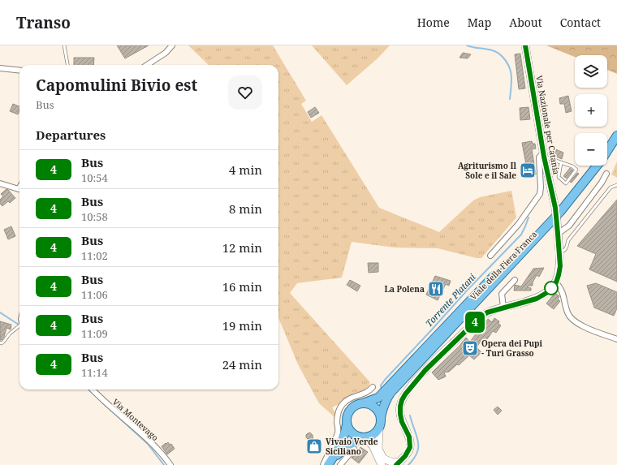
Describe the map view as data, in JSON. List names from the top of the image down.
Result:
{
  "streets": {
    "main road": ["Via Nazionale per Catania", "Viale della Fiera Franca"],
    "street": ["Via Montevago"]
  },
  "water": ["Torrente Platani"],
  "places": {
    "hotel": ["Agriturismo Il Sole e il Sale"],
    "restaurant": ["La Polena"],
    "theatre": ["Opera dei Pupi - Turi Grasso"],
    "shop": ["Vivaio Verde Siciliano"]
  },
  "lines": ["bus line 4"],
  "page": {
    "header": "Transo",
    "nav": [
      "Home",
      "Map",
      "About",
      "Contact"
    ],
    "on_map": "4",
    "map_buttons": ["+", "−"],
    "heading": [
      ["Capomulini Bivio est", "Bus"],
      "Departures"
    ],
    "list": [
      {
        "mark": "4",
        "name": "Bus",
        "note": "10:54",
        "value": "4 min"
      },
      {
        "mark": "4",
        "name": "Bus",
        "note": "10:58",
        "value": "8 min"
      },
      {
        "mark": "4",
        "name": "Bus",
        "note": "11:02",
        "value": "12 min"
      },
      {
        "mark": "4",
        "name": "Bus",
        "note": "11:06",
        "value": "16 min"
      },
      {
        "mark": "4",
        "name": "Bus",
        "note": "11:09",
        "value": "19 min"
      },
      {
        "mark": "4",
        "name": "Bus",
        "note": "11:14",
        "value": "24 min"
      }
    ]
  }
}
